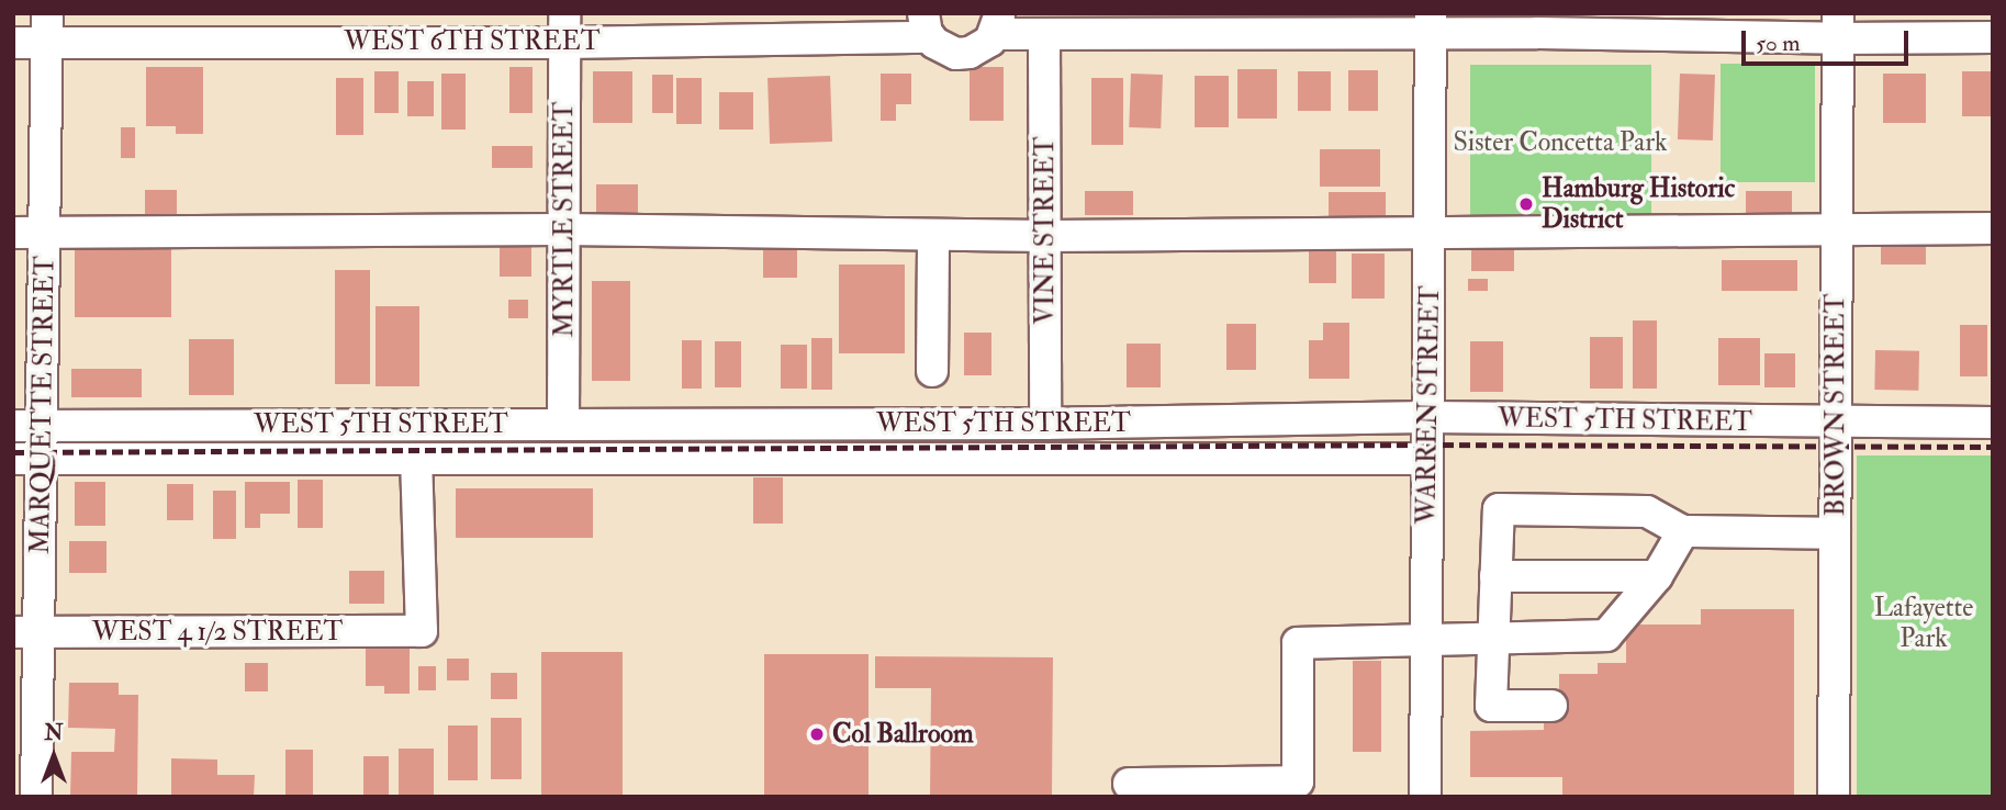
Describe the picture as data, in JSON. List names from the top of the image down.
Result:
{
  "streets": {
    "street": [
      "WEST 6TH STREET",
      "MYRTLE STREET",
      "VINE STREET",
      "MARQUETTE STREET",
      "WARREN STREET",
      "BROWN STREET",
      "WEST 5TH STREET",
      "WEST 4 1/2 STREET"
    ]
  },
  "crossings": [
    ["WEST 6TH STREET", "MYRTLE STREET"],
    ["WEST 6TH STREET", "MARQUETTE STREET"],
    ["MYRTLE STREET", "WEST 5TH STREET"],
    ["VINE STREET", "WEST 5TH STREET"],
    ["MARQUETTE STREET", "WEST 5TH STREET"],
    ["MARQUETTE STREET", "WEST 4 1/2 STREET"],
    ["WARREN STREET", "WEST 5TH STREET"],
    ["BROWN STREET", "WEST 5TH STREET"]
  ],
  "parks": ["Sister Concetta Park", "Lafayette Park"],
  "places": ["Hamburg Historic District", "Col Ballroom"],
  "scale_bar": "50 m",
  "north": "top"
}
